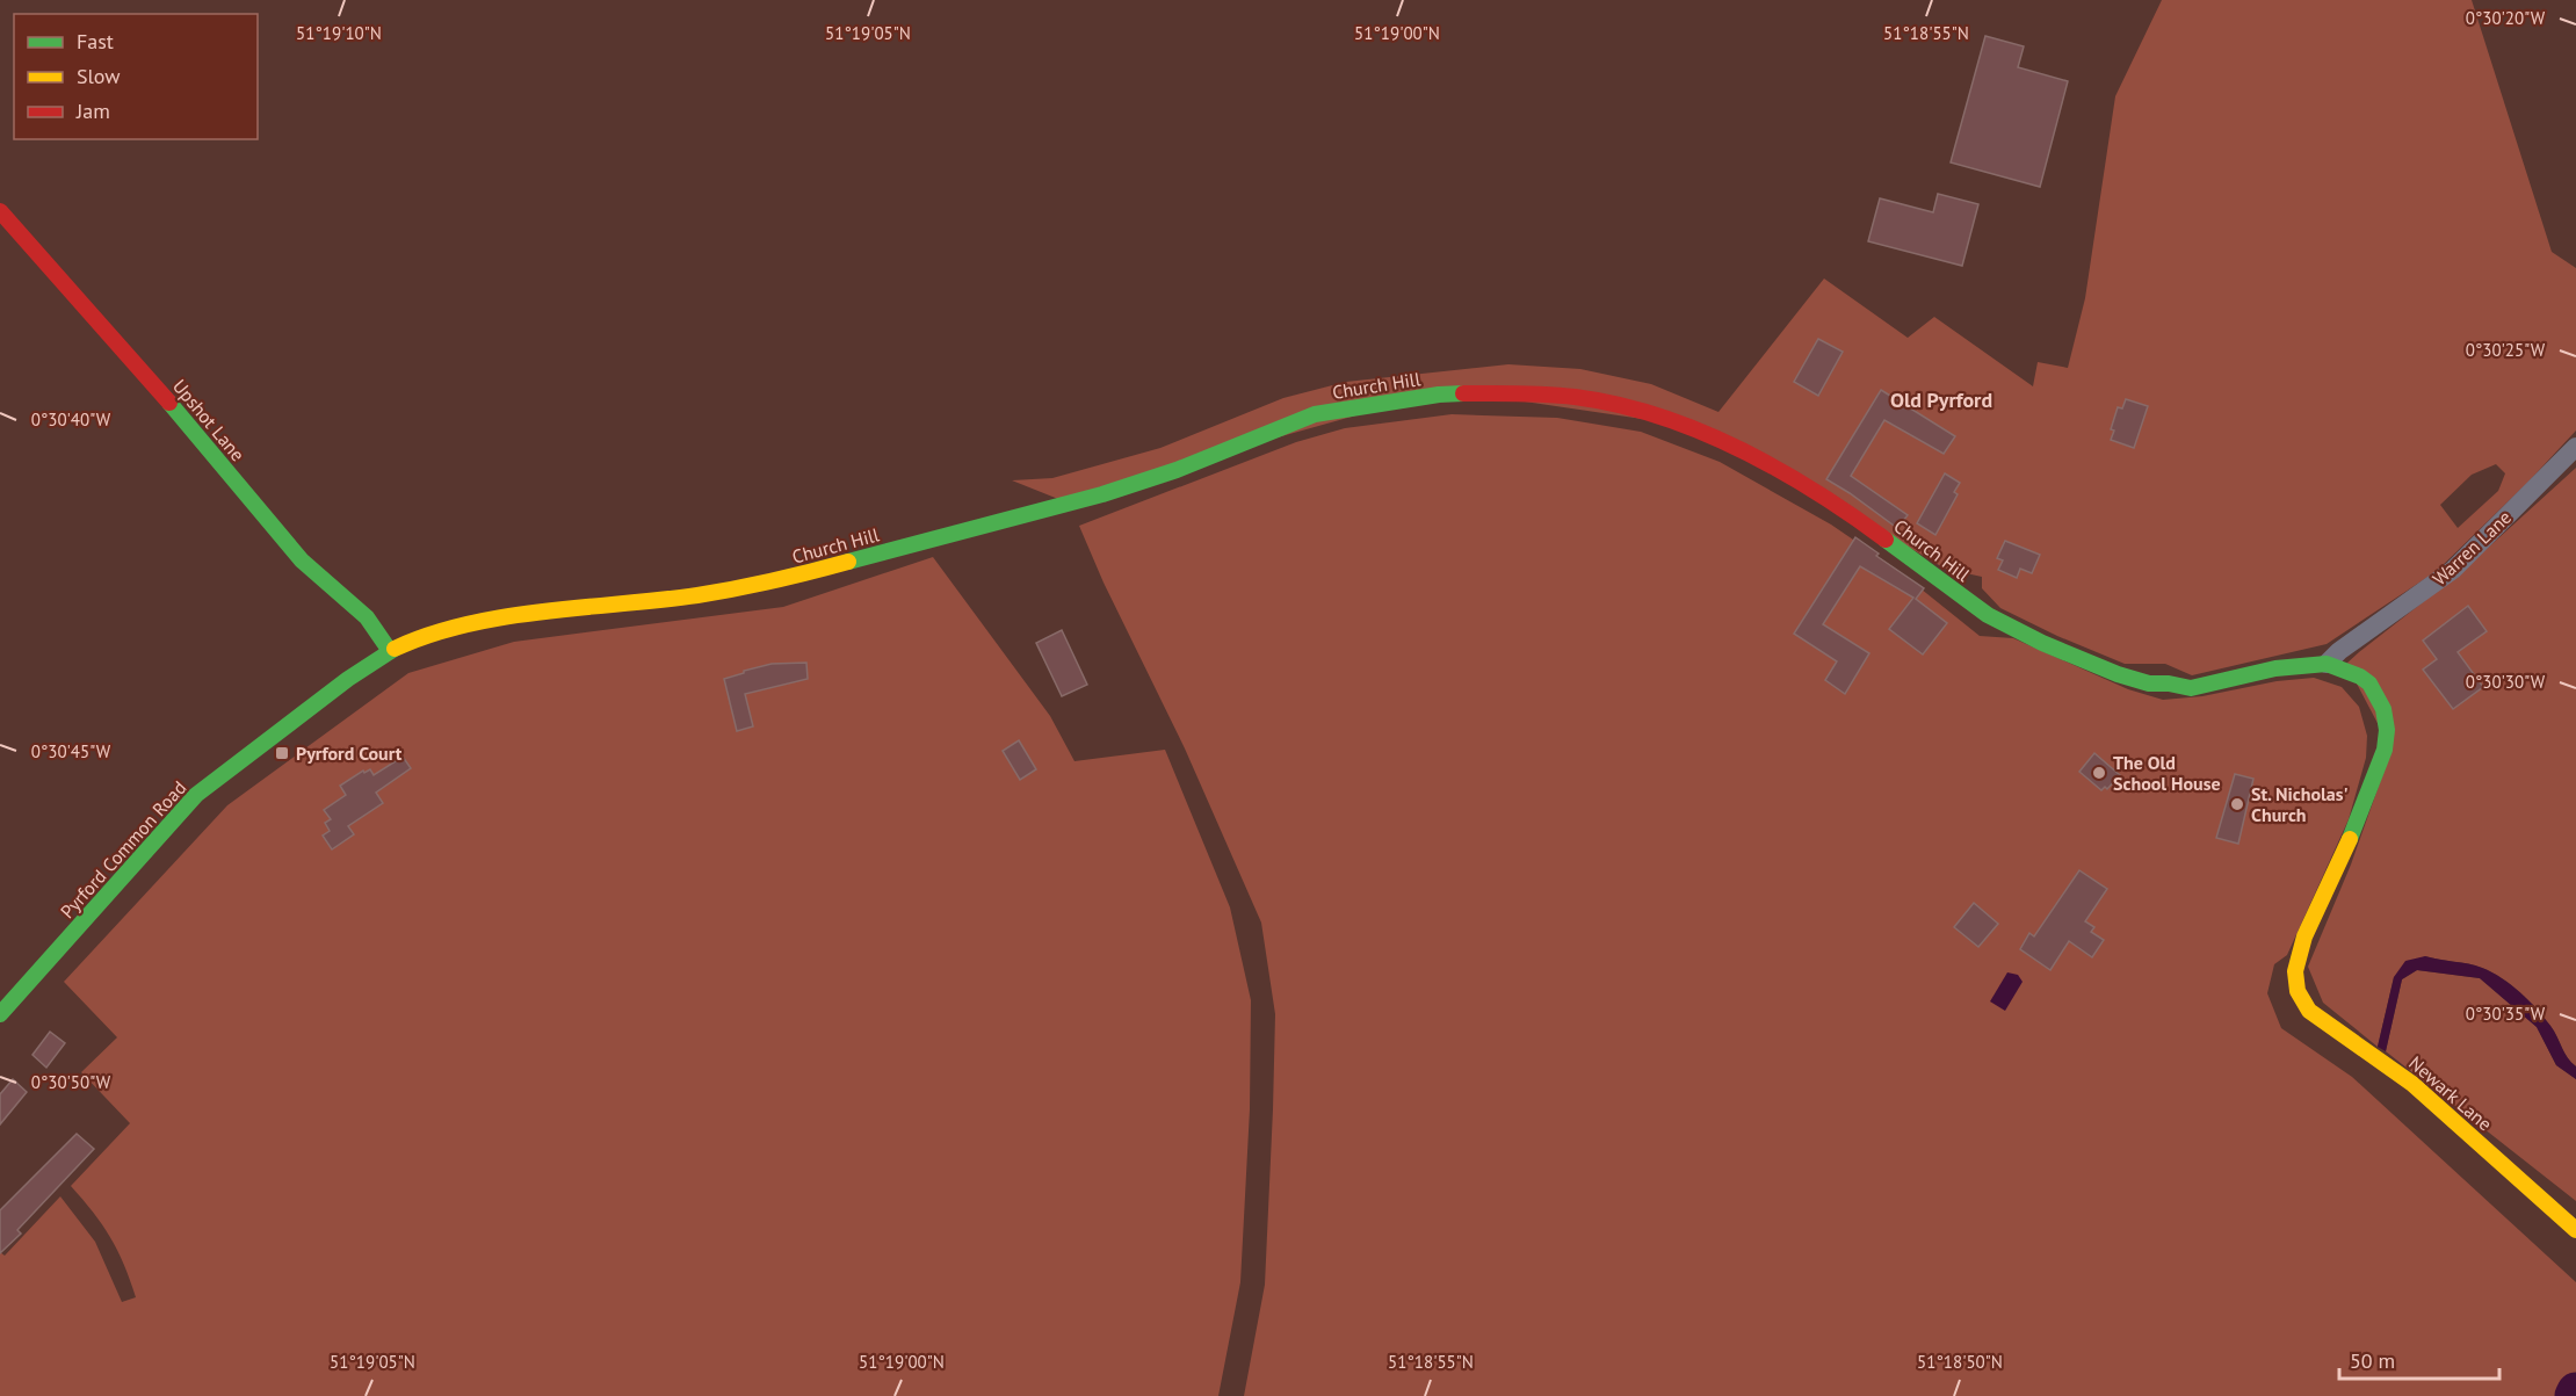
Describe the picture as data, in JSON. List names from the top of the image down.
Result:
{
  "streets": {
    "main road": [
      "Church Hill",
      "Upshot Lane",
      "Pyrford Common Road",
      "Newark Lane"
    ],
    "street": ["Warren Lane"]
  },
  "crossings": [
    ["Church Hill", "Upshot Lane"],
    ["Church Hill", "Warren Lane"],
    ["Church Hill", "Pyrford Common Road"],
    ["Church Hill", "Newark Lane"],
    ["Upshot Lane", "Pyrford Common Road"],
    ["Warren Lane", "Newark Lane"]
  ],
  "districts": ["Old Pyrford"],
  "places": {
    "transit": ["Pyrford Court"],
    "other": ["The Old School House", "St. Nicholas' Church"]
  },
  "legend": ["Fast", "Slow", "Jam"],
  "scale_bar": "50 m",
  "coordinates": [
    "0°30'20\"W",
    "51°19'05\"N",
    "51°19'00\"N",
    "51°18'55\"N",
    "51°19'10\"N",
    "0°30'25\"W",
    "0°30'40\"W",
    "0°30'30\"W",
    "0°30'45\"W",
    "0°30'35\"W",
    "0°30'50\"W",
    "51°18'50\"N"
  ]
}
